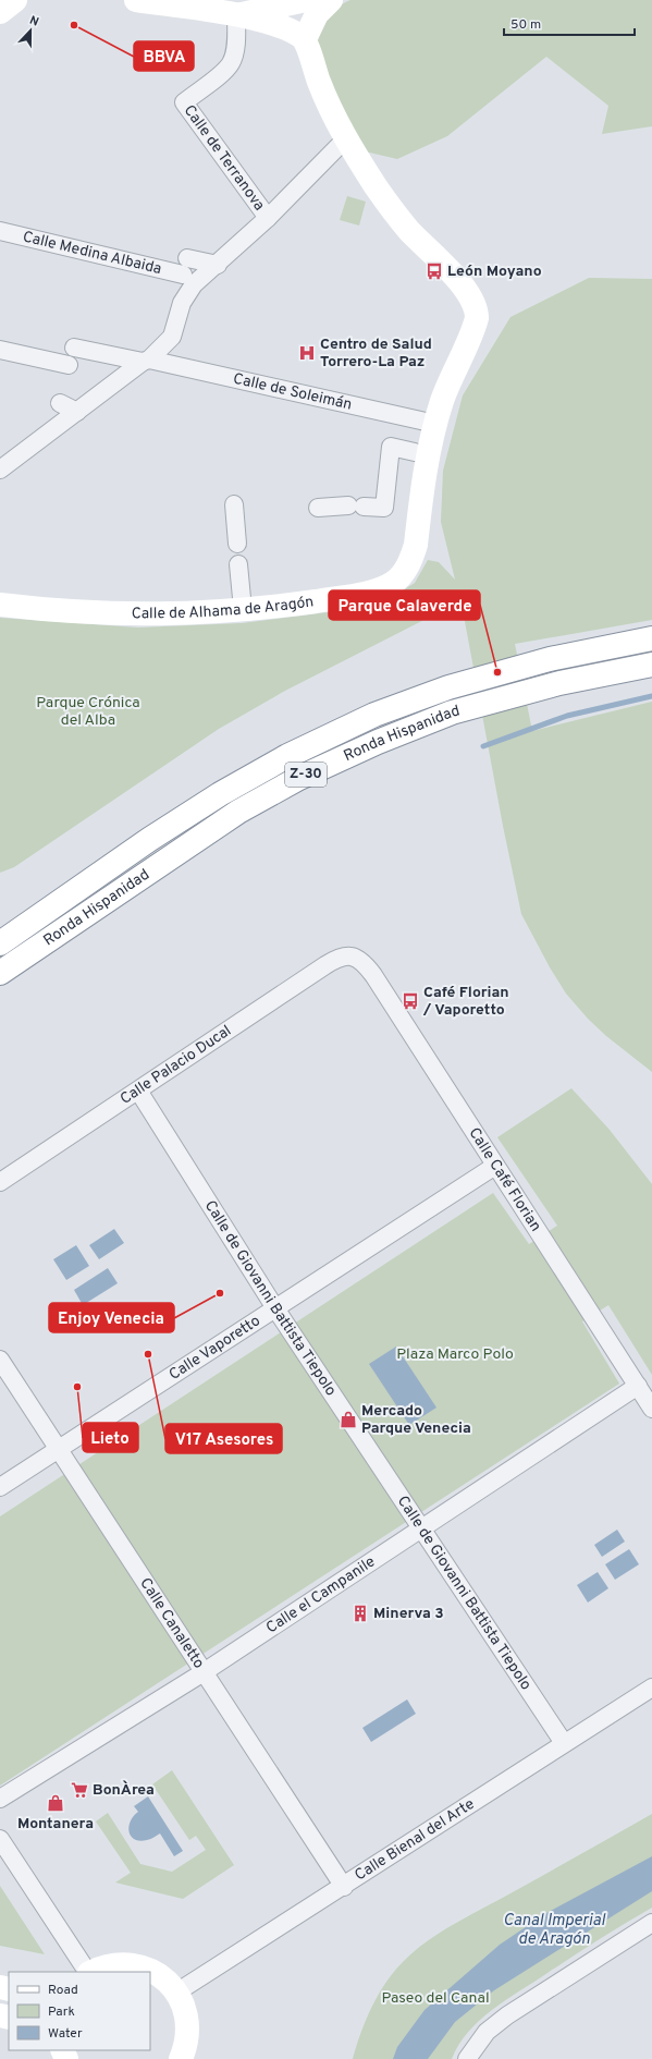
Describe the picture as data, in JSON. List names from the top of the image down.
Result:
{
  "streets": {
    "main road": ["Calle de Alhama de Aragón", "Ronda Hispanidad", "Z-30"],
    "street": [
      "Calle de Terranova",
      "Calle Medina Albaida",
      "Calle de Soleimán",
      "Calle Palacio Ducal",
      "Calle Café Florian",
      "Calle de Giovanni Battista Tiepolo",
      "Calle Vaporetto",
      "Calle el Campanile",
      "Calle Canaletto",
      "Calle Bienal del Arte"
    ]
  },
  "crossings": [
    ["Calle de Soleimán", "Calle de Alhama de Aragón"],
    ["Calle Palacio Ducal", "Calle Café Florian"],
    ["Calle Palacio Ducal", "Calle de Giovanni Battista Tiepolo"],
    ["Calle Café Florian", "Calle Vaporetto"],
    ["Calle Café Florian", "Calle el Campanile"],
    ["Calle de Giovanni Battista Tiepolo", "Calle Vaporetto"],
    ["Calle de Giovanni Battista Tiepolo", "Calle el Campanile"],
    ["Calle de Giovanni Battista Tiepolo", "Calle Bienal del Arte"],
    ["Calle Vaporetto", "Calle Canaletto"],
    ["Calle el Campanile", "Calle Canaletto"],
    ["Calle Canaletto", "Calle Bienal del Arte"]
  ],
  "water": ["Canal Imperial de Aragón"],
  "parks": ["Parque Crónica del Alba", "Plaza Marco Polo", "Paseo del Canal"],
  "places": {
    "other": [
      "BBVA",
      "Parque Calaverde",
      "Enjoy Venecia",
      "V17 Asesores",
      "Lieto"
    ],
    "bus stop": ["León Moyano", "Café Florian / Vaporetto"],
    "hospital": ["Centro de Salud Torrero-La Paz"],
    "shop": ["Mercado Parque Venecia", "Montanera"],
    "building": ["Minerva 3"],
    "supermarket": ["BonÀrea"]
  },
  "legend": ["Road", "Park", "Water"],
  "scale_bar": "50 m",
  "north": "top"
}
